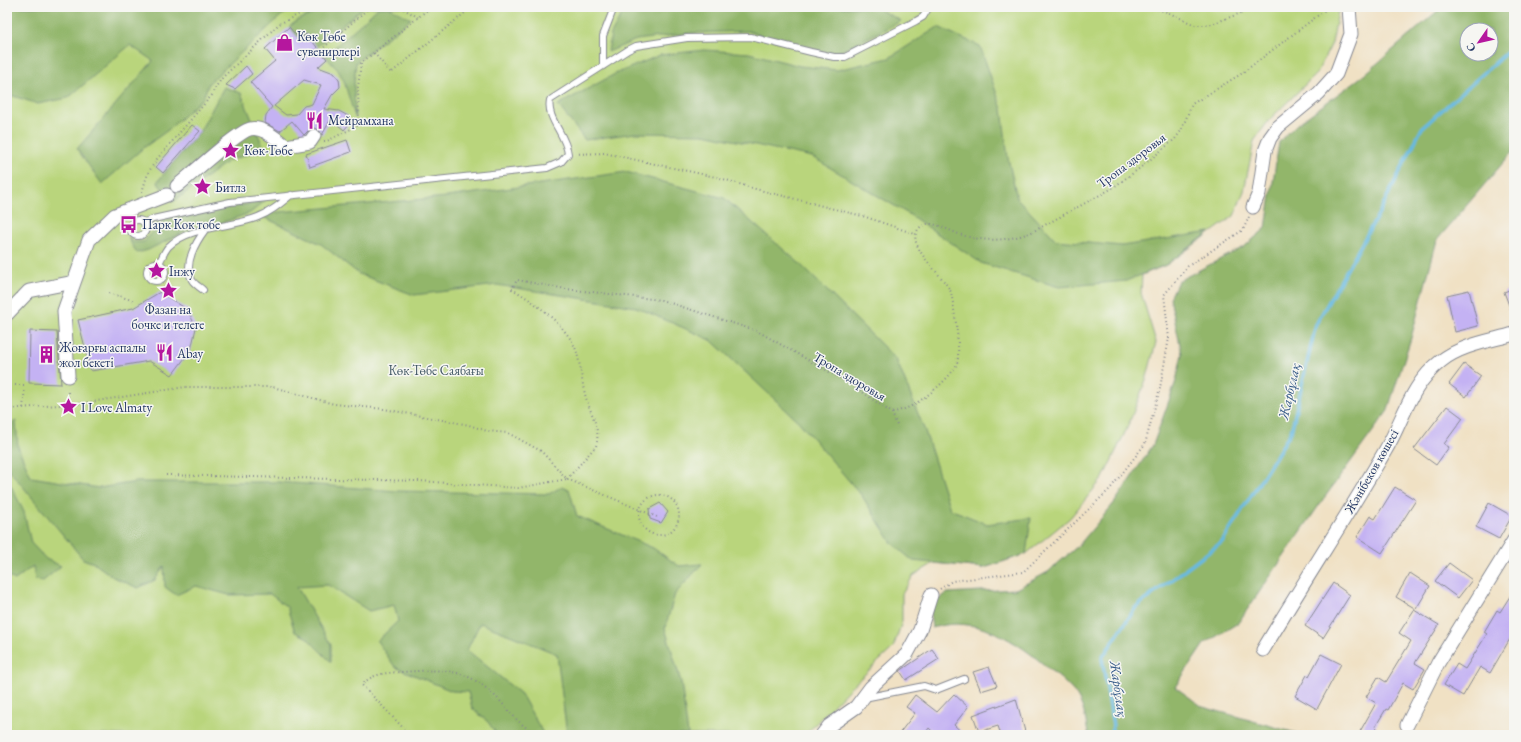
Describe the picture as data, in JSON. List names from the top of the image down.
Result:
{
  "streets": {
    "street": ["Жәнібеков көшесі"],
    "path": ["Тропа здоровья"]
  },
  "water": ["Жарбұлақ"],
  "parks": ["Көк-Төбе Саябағы"],
  "places": {
    "shop": ["Көк Төбе сувенирлері"],
    "restaurant": ["Мейрамхана", "Abay"],
    "place": [
      "Көк-Төбе",
      "Битлз",
      "Інжу",
      "Фазан на бочке и телеге",
      "I Love Almaty"
    ],
    "bus stop": ["Парк Кок тобе"],
    "building": ["Жоғарғы аспалы жол бекеті"]
  },
  "north": "bottom left"
}
